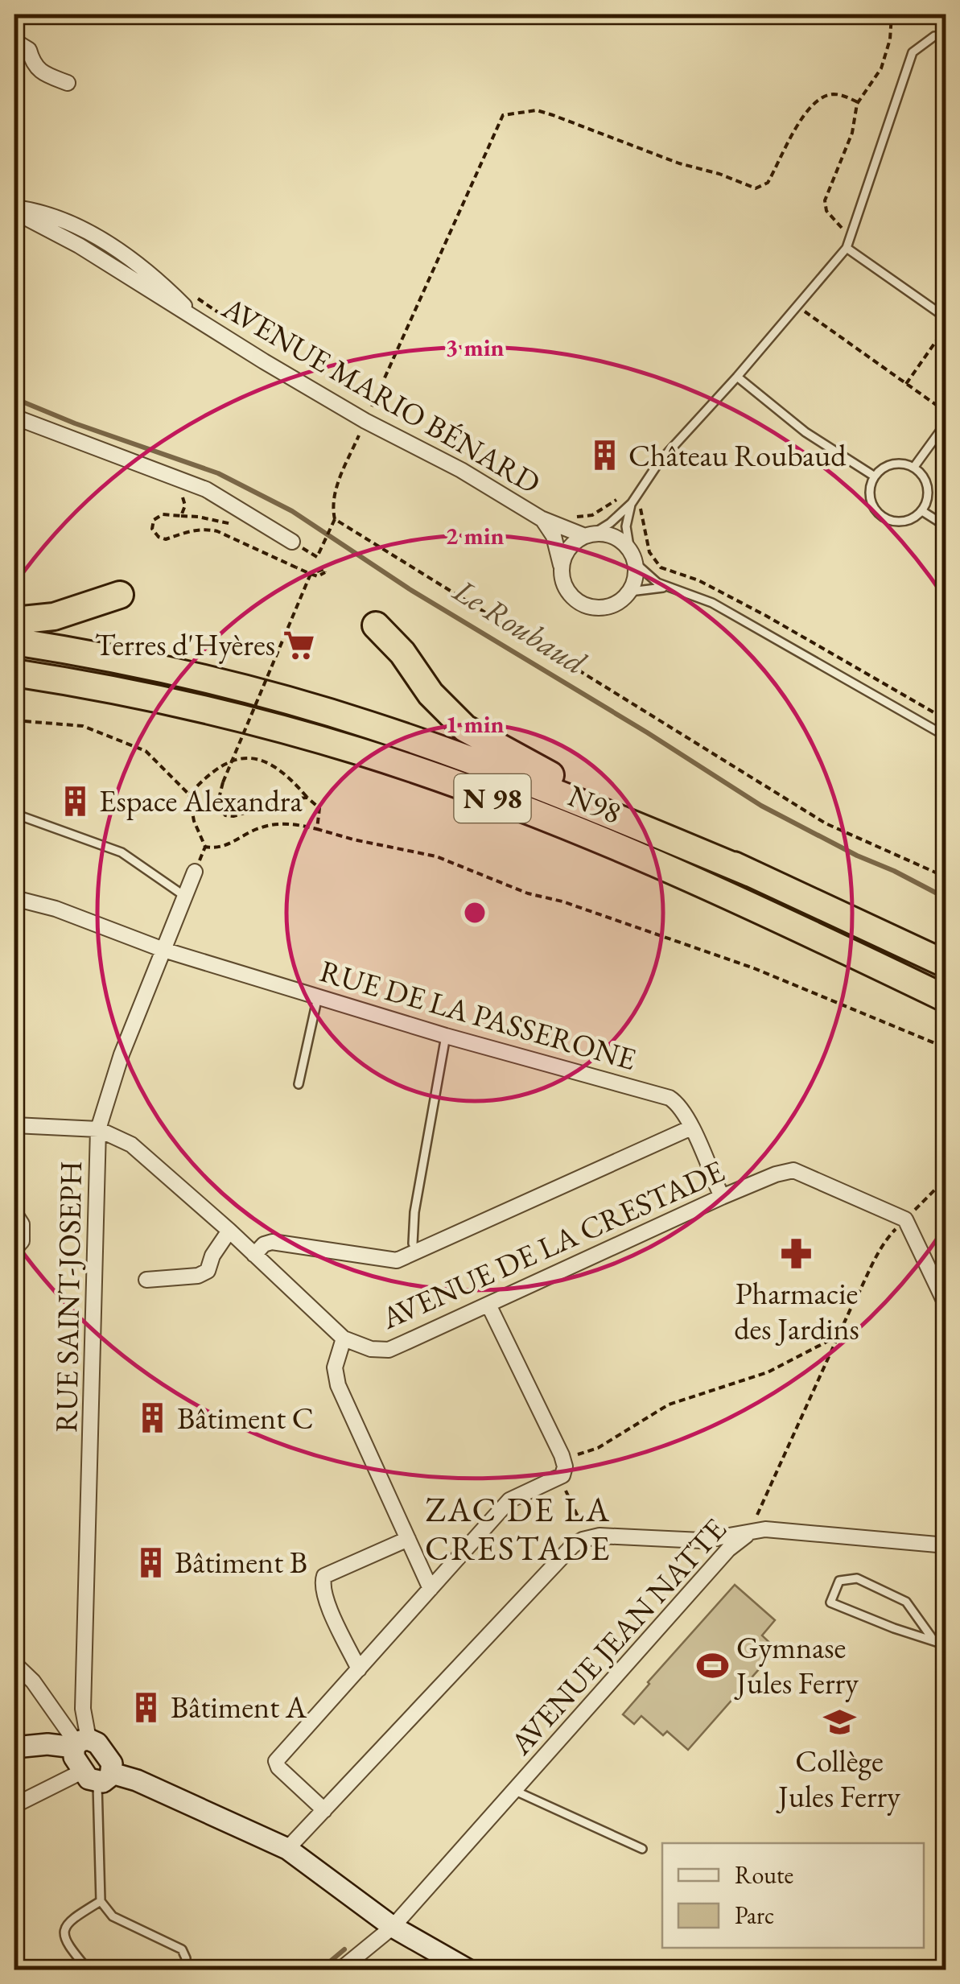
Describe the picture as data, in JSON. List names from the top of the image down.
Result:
{
  "streets": {
    "highway": ["N 98", "N98"],
    "street": [
      "AVENUE MARIO BÉNARD",
      "RUE DE LA PASSERONE",
      "AVENUE DE LA CRESTADE",
      "RUE SAINT-JOSEPH",
      "AVENUE JEAN NATTE"
    ]
  },
  "crossings": [
    ["RUE DE LA PASSERONE", "AVENUE DE LA CRESTADE"],
    ["RUE DE LA PASSERONE", "RUE SAINT-JOSEPH"],
    ["AVENUE DE LA CRESTADE", "RUE SAINT-JOSEPH"],
    ["AVENUE DE LA CRESTADE", "AVENUE JEAN NATTE"]
  ],
  "districts": ["ZAC DE LA CRESTADE"],
  "water": ["Le Roubaud"],
  "places": {
    "building": [
      "Château Roubaud",
      "Espace Alexandra",
      "Bâtiment C",
      "Bâtiment B",
      "Bâtiment A"
    ],
    "supermarket": ["Terres d'Hyères"],
    "pharmacy": ["Pharmacie des Jardins"],
    "sports": ["Gymnase Jules Ferry"],
    "school or university": ["Collège Jules Ferry"]
  },
  "legend": ["Route", "Parc"],
  "rings": ["3 min", "2 min", "1 min"]
}
